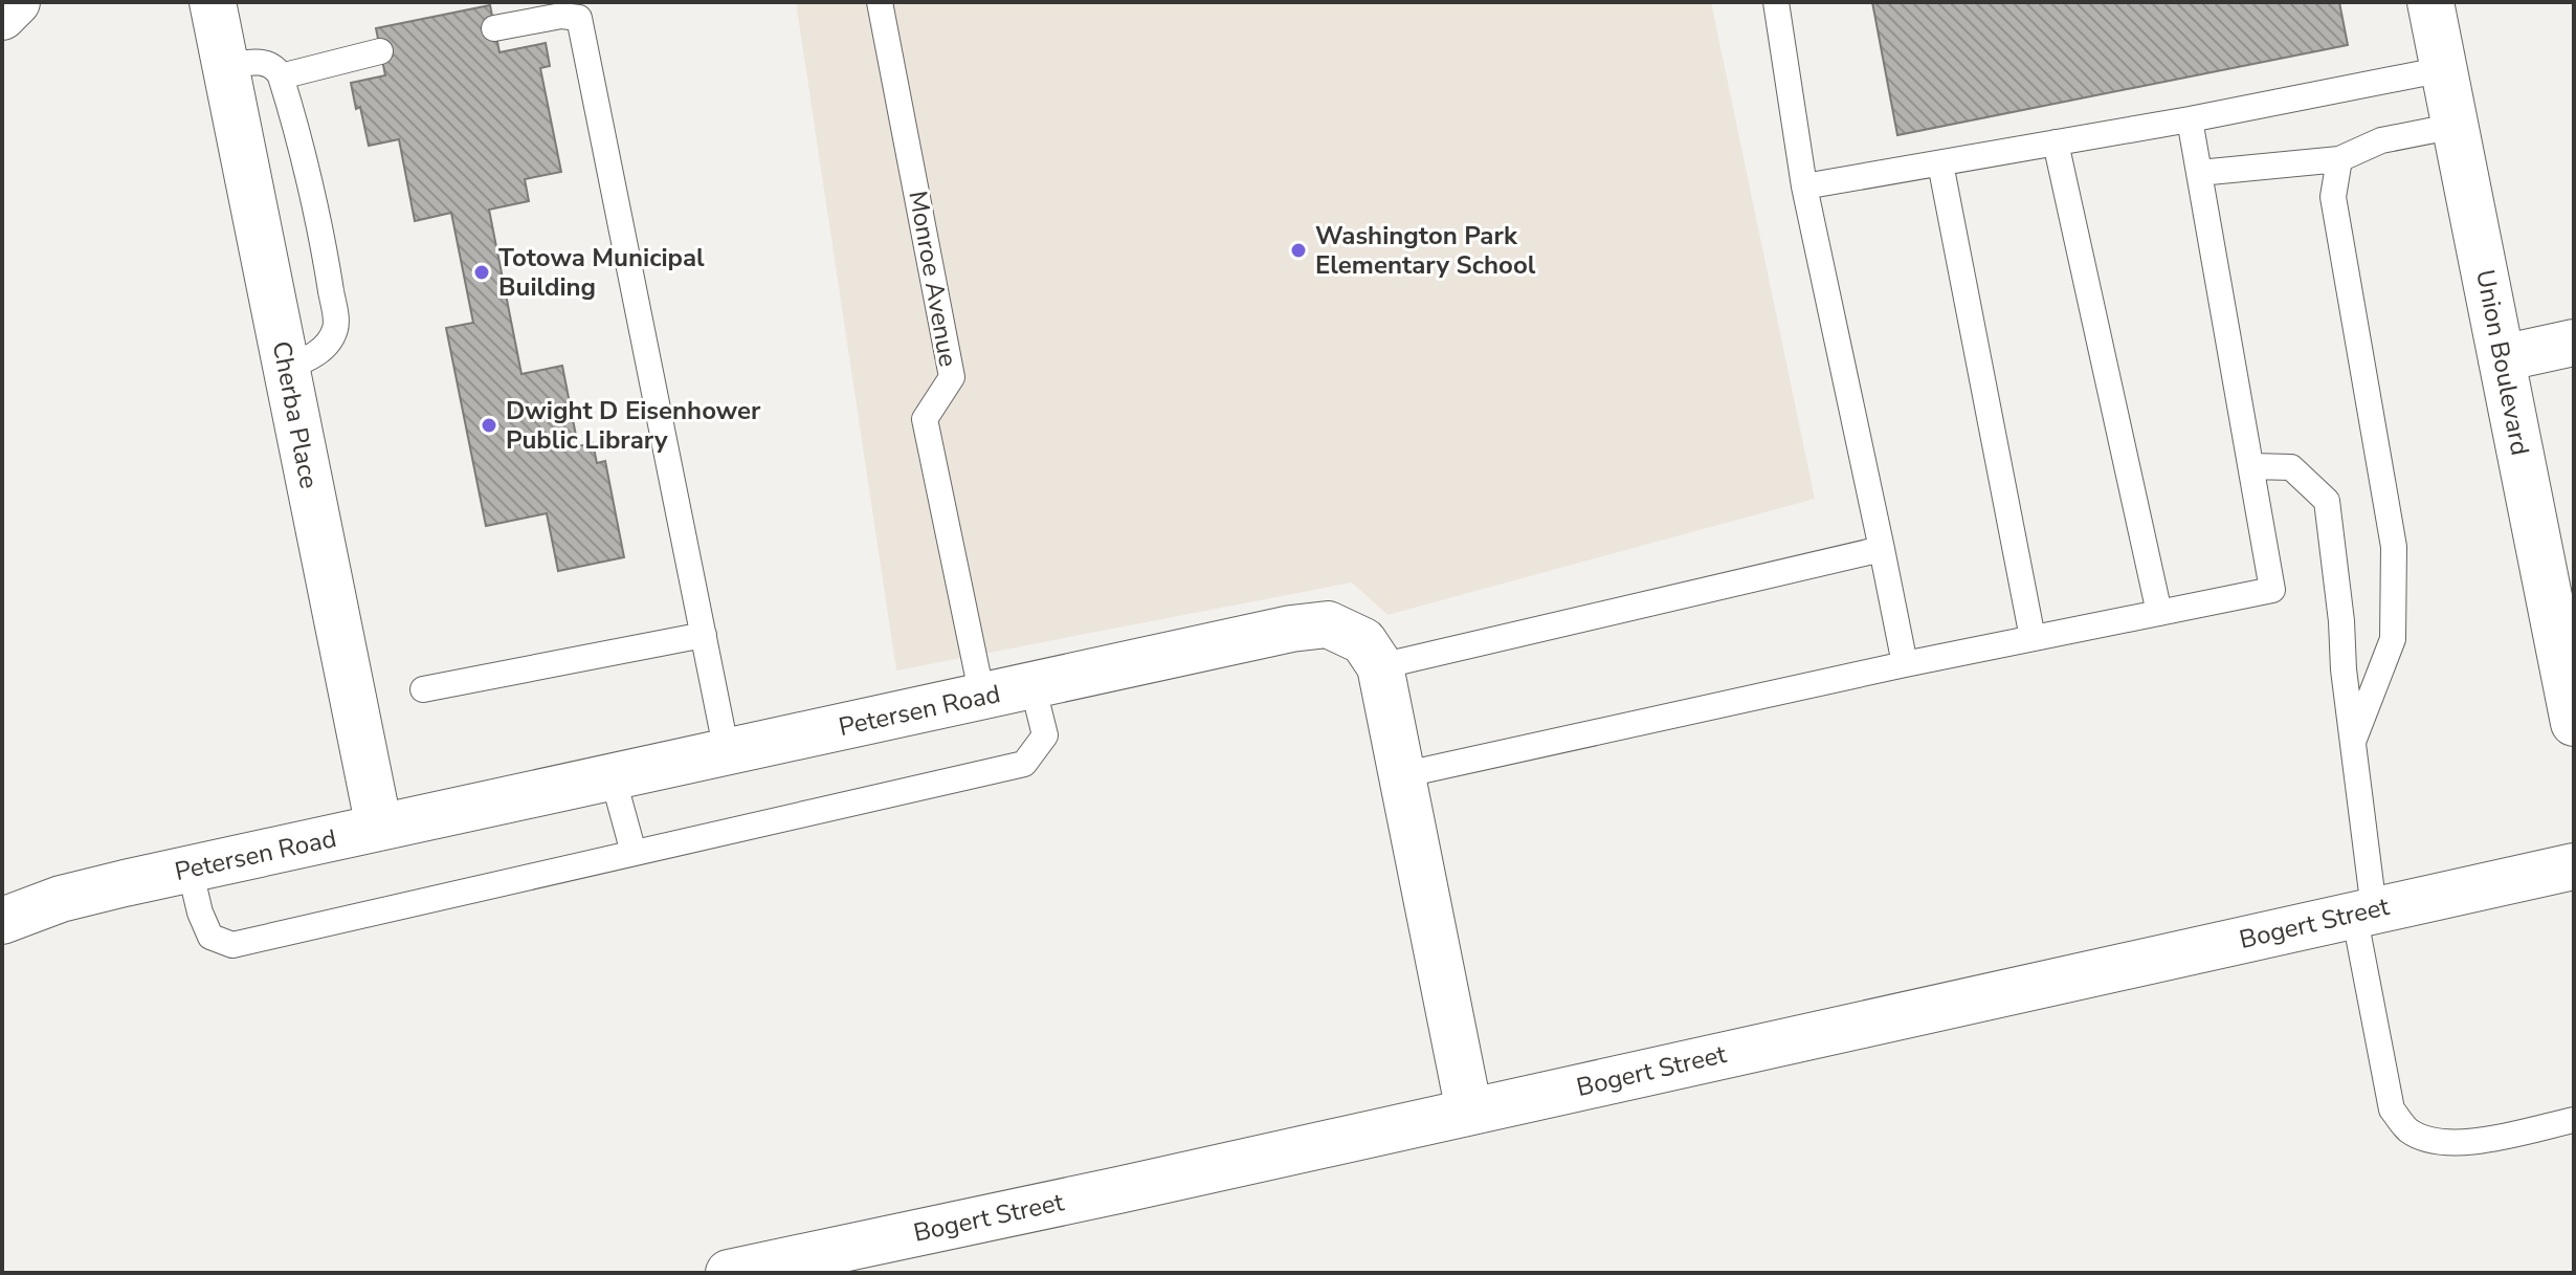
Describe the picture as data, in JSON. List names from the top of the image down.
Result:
{
  "streets": {
    "street": [
      "Union Boulevard",
      "Cherba Place",
      "Petersen Road",
      "Bogert Street"
    ],
    "lane": ["Monroe Avenue"]
  },
  "crossings": [
    ["Monroe Avenue", "Petersen Road"],
    ["Cherba Place", "Petersen Road"]
  ],
  "places": ["Washington Park Elementary School", "Totowa Municipal Building", "Dwight D Eisenhower Public Library"]
}
